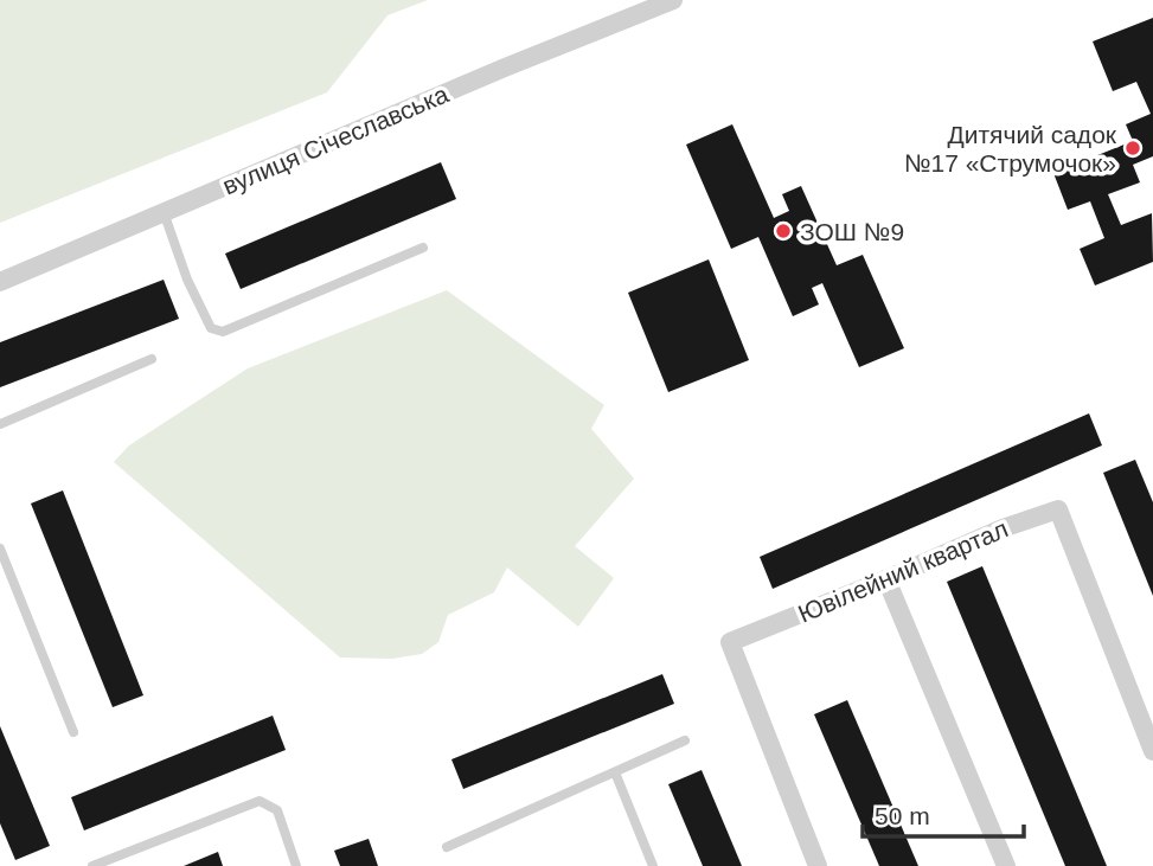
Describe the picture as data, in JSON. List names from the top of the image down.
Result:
{
  "streets": {
    "street": ["вулиця Січеславська", "Ювілейний квартал"]
  },
  "places": ["Дитячий садок №17 «Струмочок»", "ЗОШ №9"],
  "scale_bar": "50 m"
}
